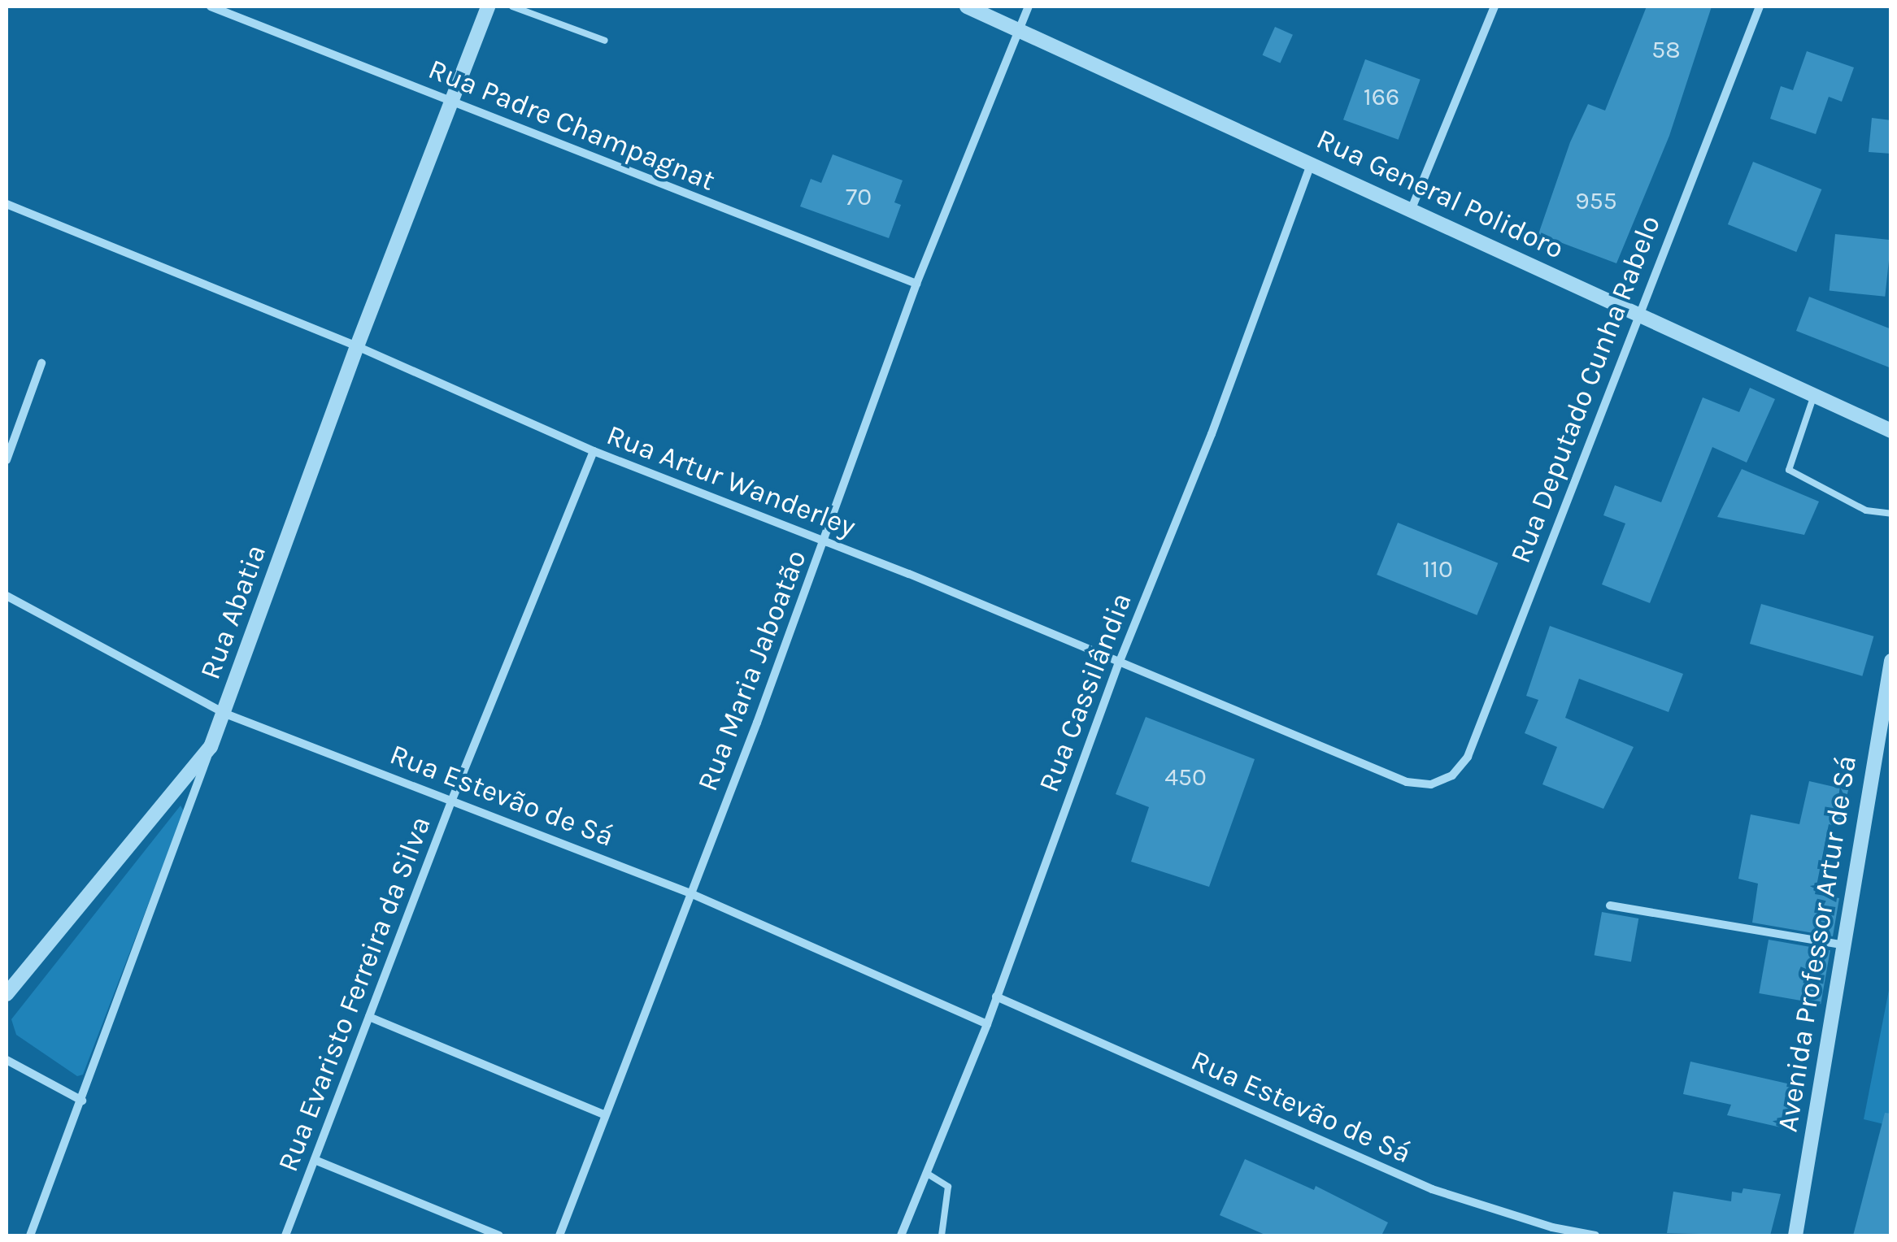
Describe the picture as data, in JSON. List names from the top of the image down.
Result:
{
  "streets": {
    "street": [
      "Rua Padre Champagnat",
      "Rua General Polidoro",
      "Rua Deputado Cunha Rabelo",
      "Rua Artur Wanderley",
      "Rua Abatia",
      "Rua Maria Jaboatão",
      "Rua Cassilândia",
      "Rua Estevão de Sá",
      "Avenida Professor Artur de Sá",
      "Rua Evaristo Ferreira da Silva"
    ]
  },
  "crossings": [
    ["Rua Padre Champagnat", "Rua Abatia"],
    ["Rua Padre Champagnat", "Rua Maria Jaboatão"],
    ["Rua General Polidoro", "Rua Deputado Cunha Rabelo"],
    ["Rua General Polidoro", "Rua Maria Jaboatão"],
    ["Rua General Polidoro", "Rua Cassilândia"],
    ["Rua Deputado Cunha Rabelo", "Rua Artur Wanderley"],
    ["Rua Artur Wanderley", "Rua Abatia"],
    ["Rua Artur Wanderley", "Rua Maria Jaboatão"],
    ["Rua Artur Wanderley", "Rua Cassilândia"],
    ["Rua Artur Wanderley", "Rua Evaristo Ferreira da Silva"],
    ["Rua Abatia", "Rua Estevão de Sá"],
    ["Rua Maria Jaboatão", "Rua Estevão de Sá"],
    ["Rua Cassilândia", "Rua Estevão de Sá"],
    ["Rua Estevão de Sá", "Rua Evaristo Ferreira da Silva"]
  ],
  "house_numbers": [
    "58",
    "166",
    "70",
    "955",
    "110",
    "450"
  ]
}
